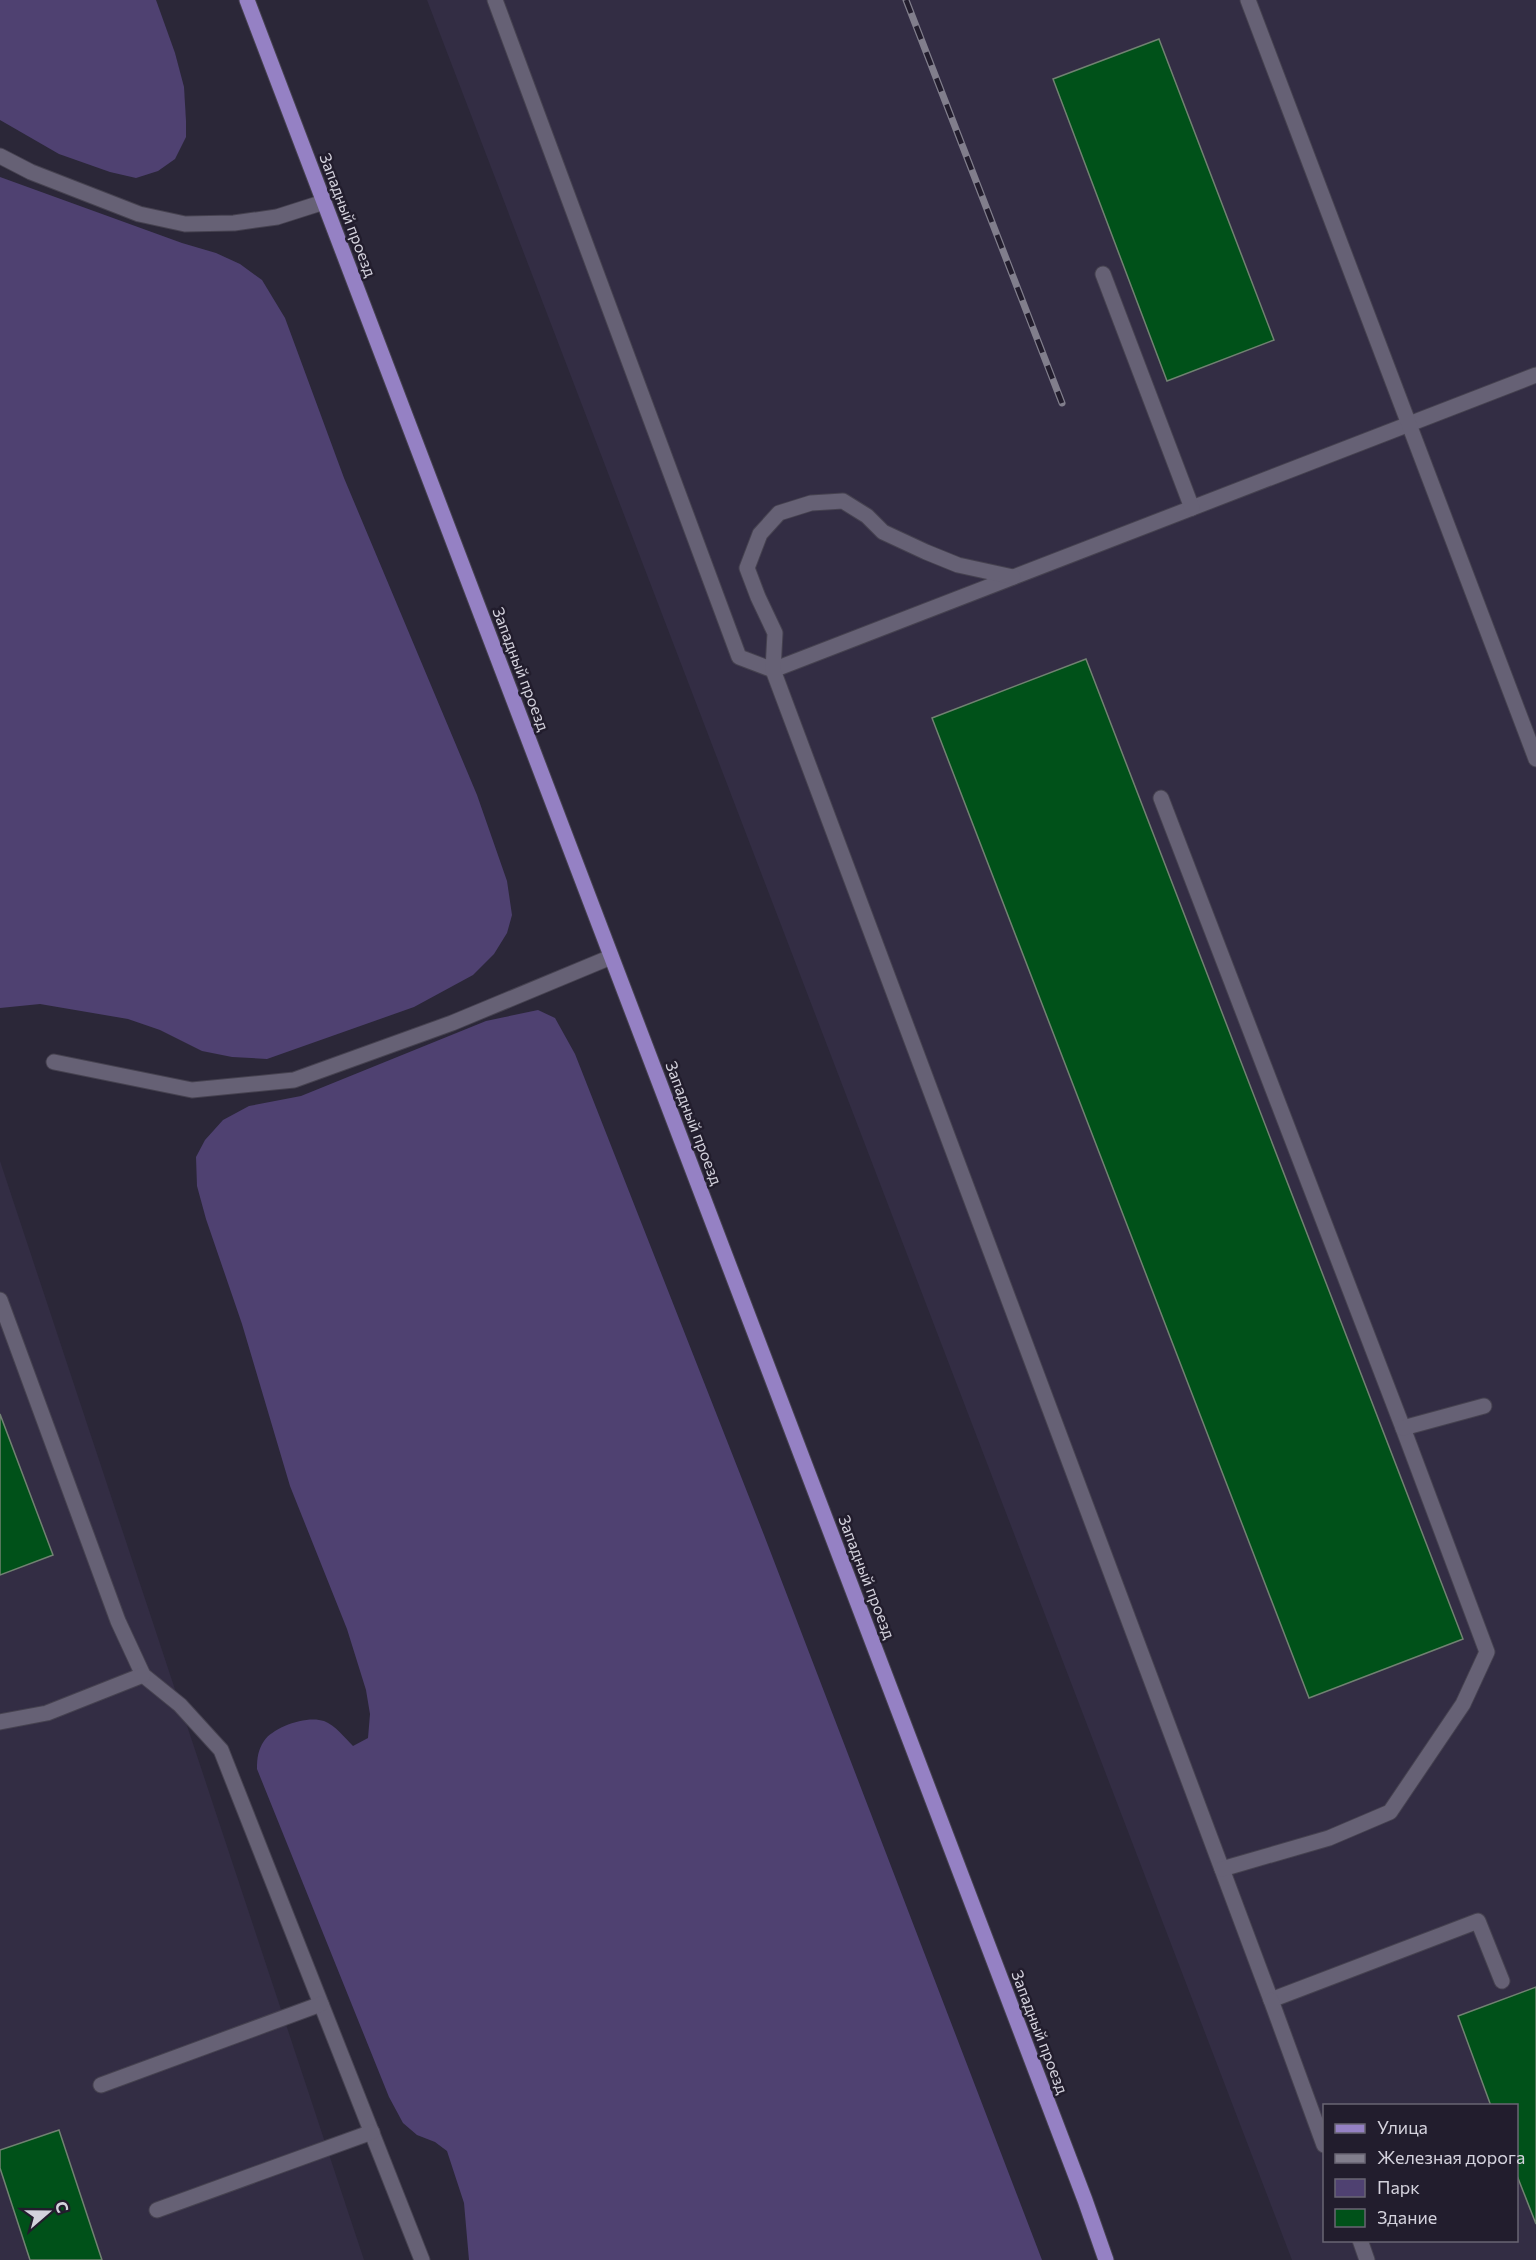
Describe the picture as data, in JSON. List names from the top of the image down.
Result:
{
  "streets": {
    "main road": ["Западный проезд"]
  },
  "legend": [
    "Улица",
    "Железная дорога",
    "Парк",
    "Здание"
  ],
  "north": "right"
}
